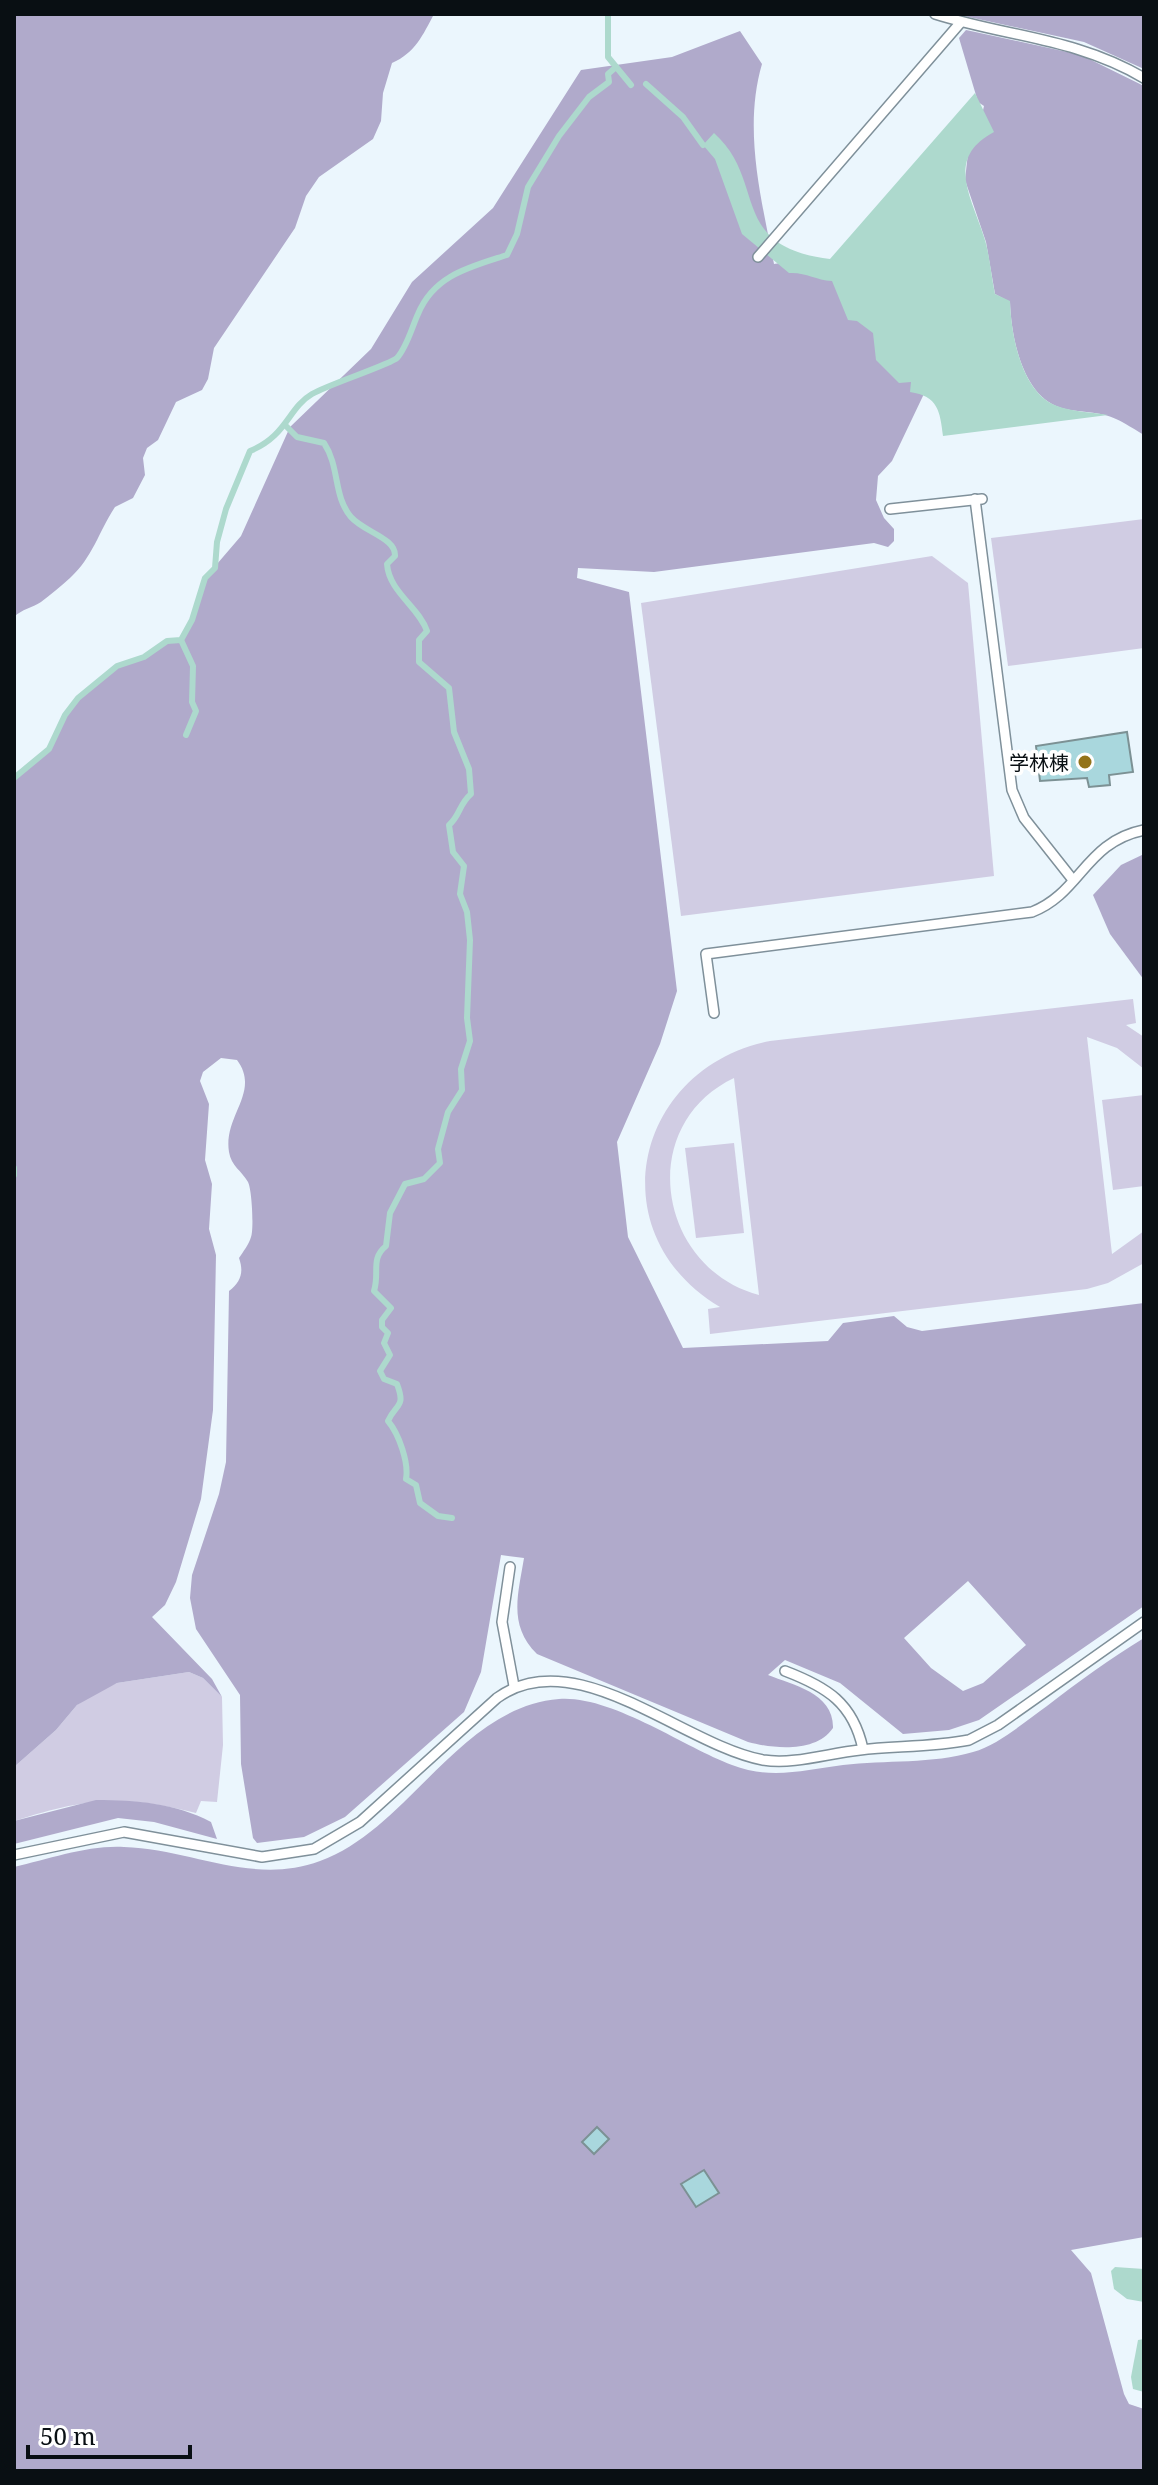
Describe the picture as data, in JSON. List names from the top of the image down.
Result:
{
  "places": ["学林棟"],
  "scale_bar": "50 m"
}
